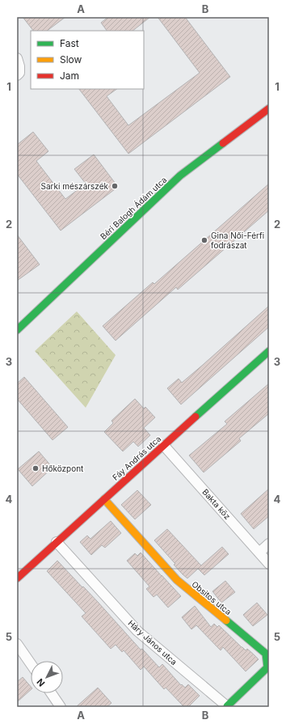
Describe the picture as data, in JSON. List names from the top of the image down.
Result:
{
  "streets": {
    "street": [
      "Béri Balogh Ádám utca",
      "Fáy András utca",
      "Bakta köz",
      "Obsitos utca",
      "Háry János utca"
    ]
  },
  "crossings": [
    ["Fáy András utca", "Bakta köz"],
    ["Fáy András utca", "Obsitos utca"],
    ["Fáy András utca", "Háry János utca"],
    ["Obsitos utca", "Háry János utca"]
  ],
  "places": ["Sarki mészárszék", "Gina Női-Férfi fodrászat", "Hőközpont"],
  "legend": ["Fast", "Slow", "Jam"],
  "north": "bottom left",
  "grid": {
    "columns": ["A", "B"],
    "rows": [
      "1",
      "2",
      "3",
      "4",
      "5"
    ]
  }
}
